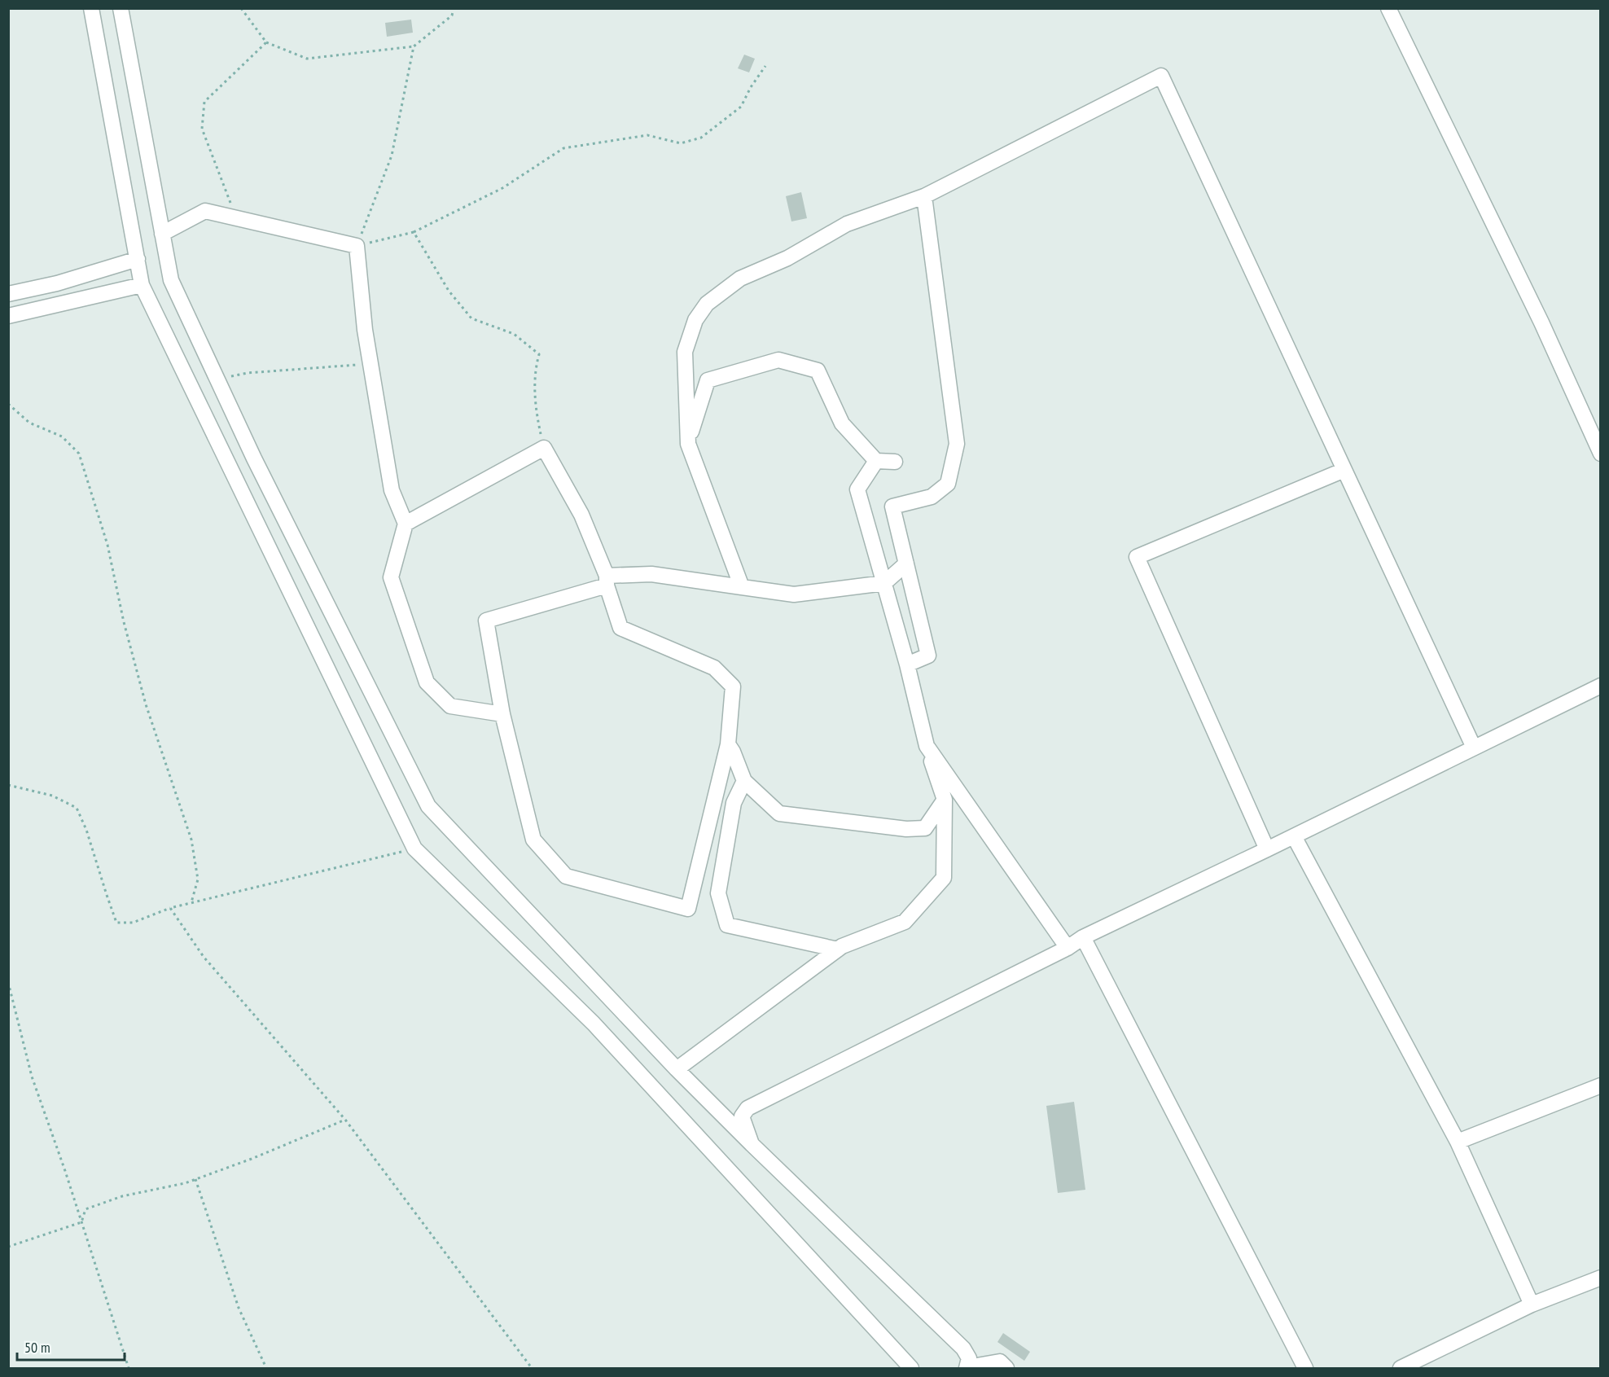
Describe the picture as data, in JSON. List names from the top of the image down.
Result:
{
  "scale_bar": "50 m"
}
